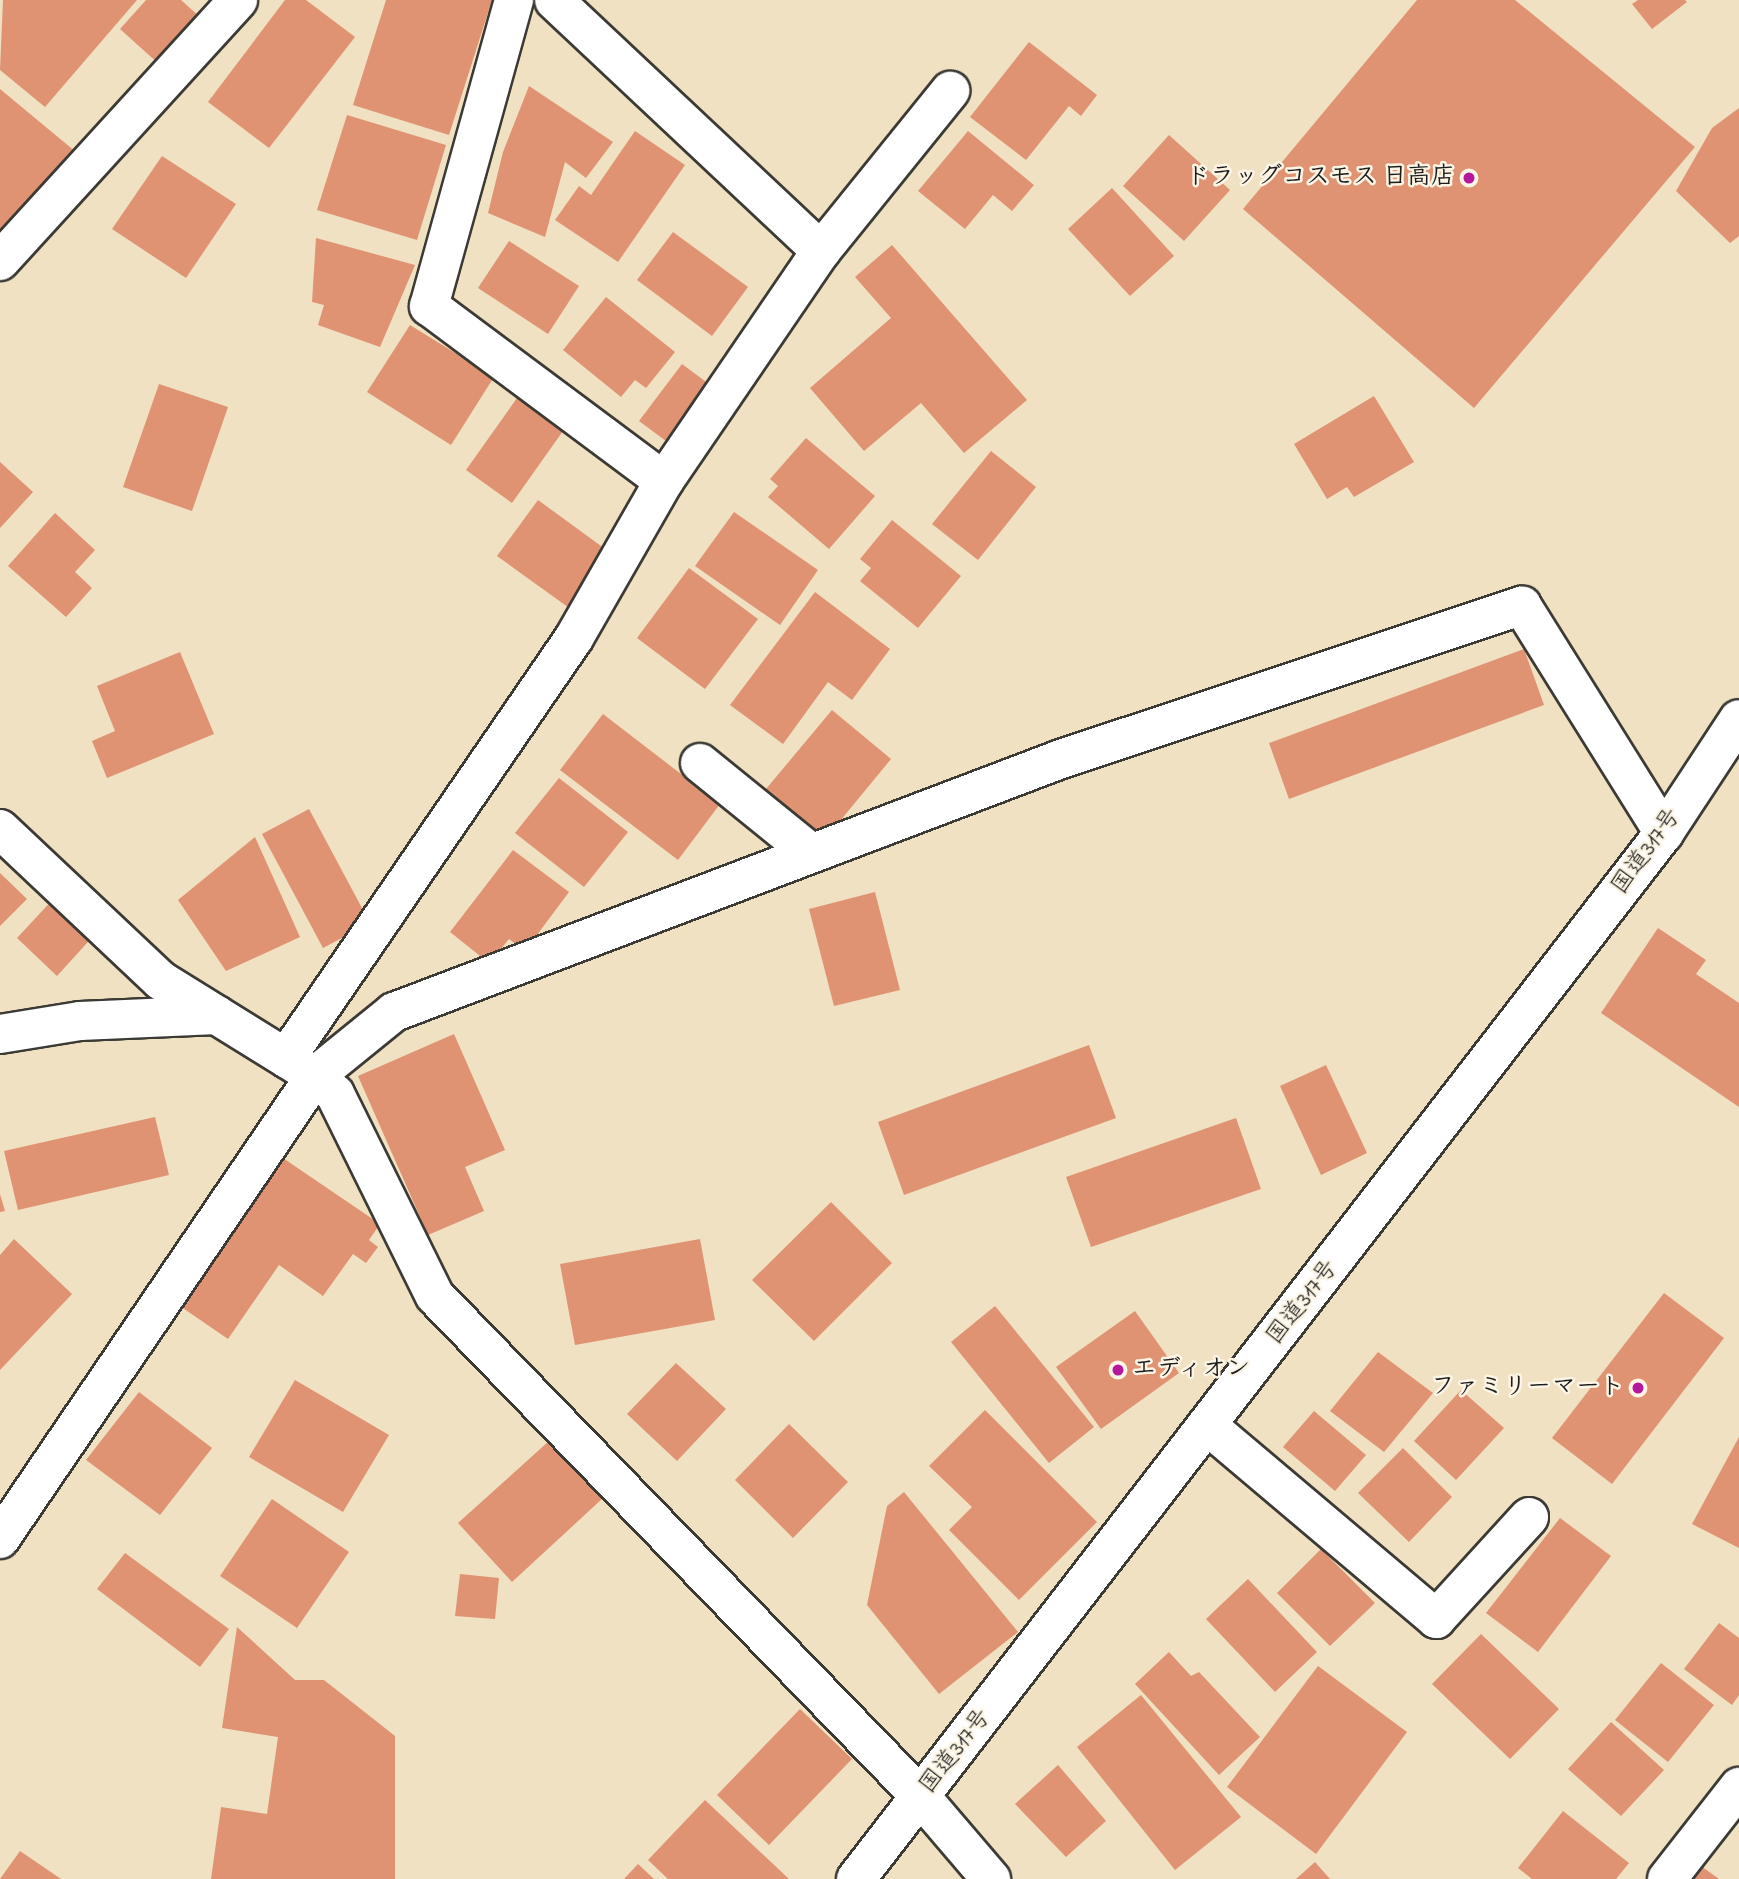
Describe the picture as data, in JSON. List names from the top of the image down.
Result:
{
  "streets": {
    "main road": ["国道317号"]
  },
  "places": ["ドラッグコスモス 日高店", "エディオン", "ファミリーマート"]
}
